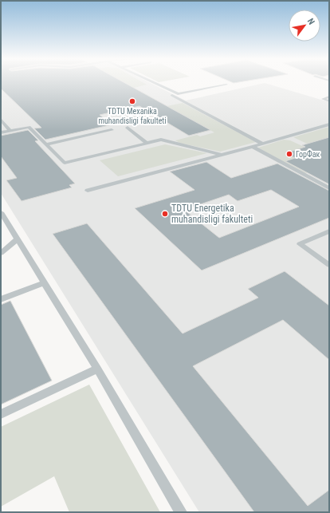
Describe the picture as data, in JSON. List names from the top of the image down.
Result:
{
  "places": ["TDTU Mexanika muhandisligi fakulteti", "ГорФак", "TDTU Energetika muhandisligi fakulteti"],
  "north": "top right"
}
